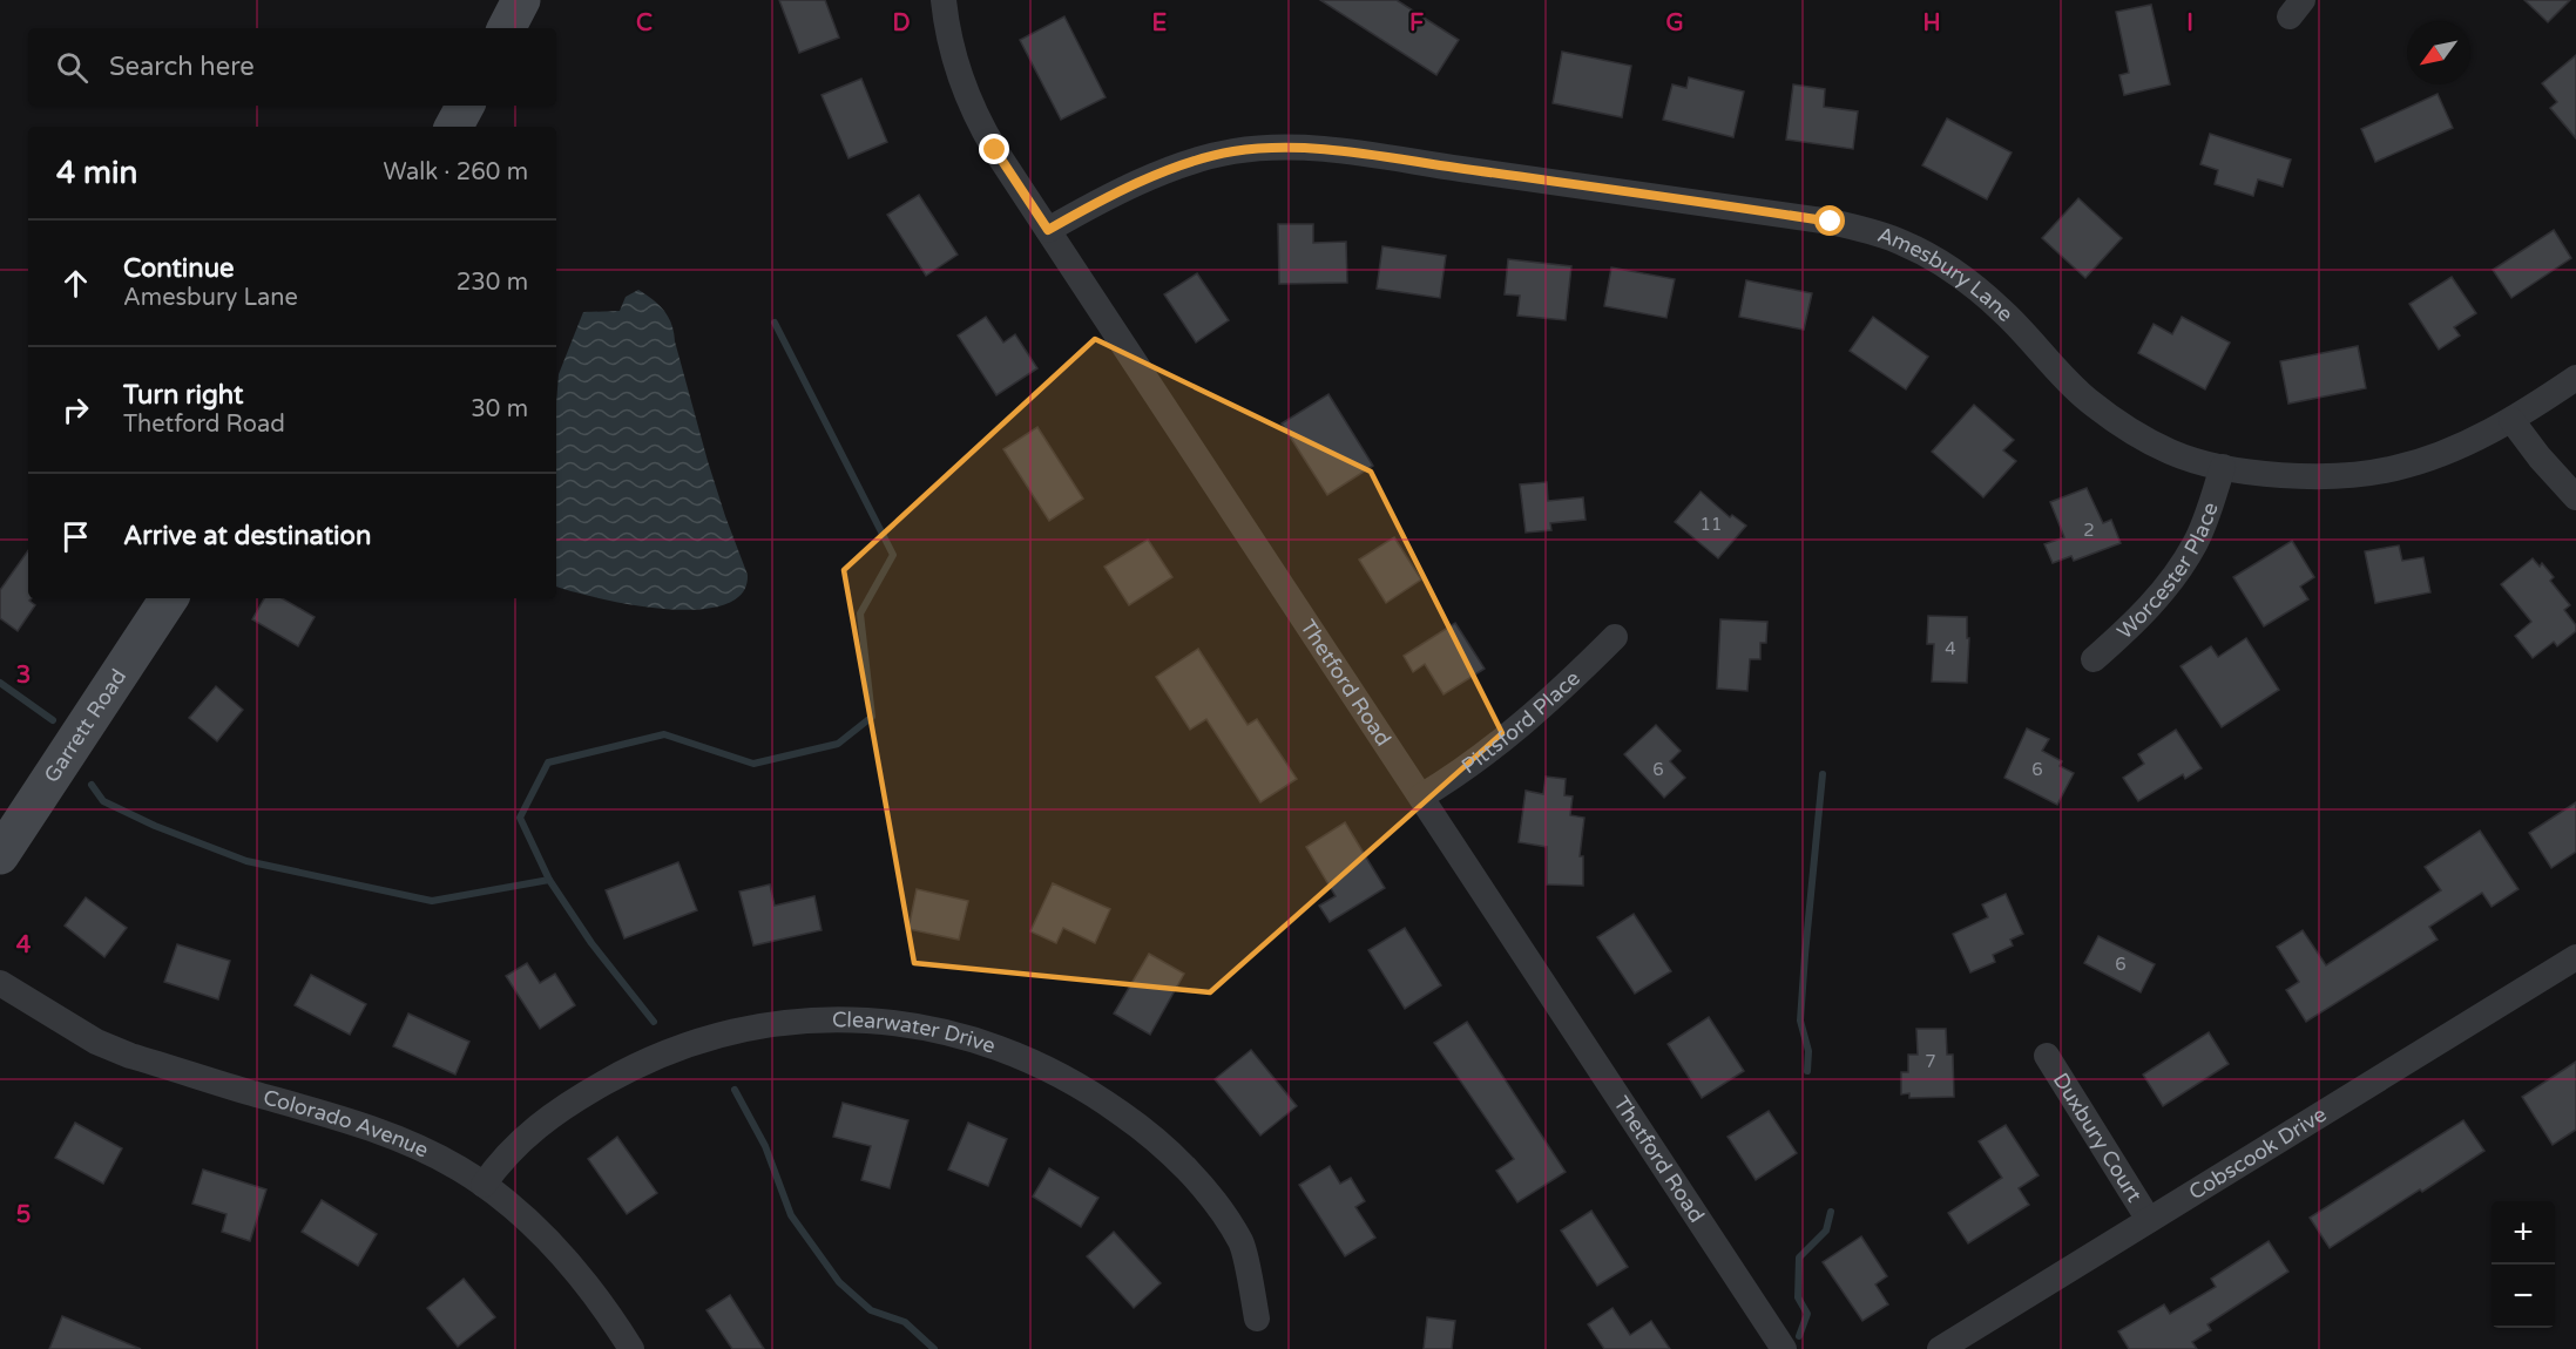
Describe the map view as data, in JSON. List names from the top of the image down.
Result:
{
  "streets": {
    "street": [
      "Amesbury Lane",
      "Worcester Place",
      "Thetford Road",
      "Pittsford Place",
      "Garrett Road",
      "Clearwater Drive",
      "Colorado Avenue",
      "Duxbury Court",
      "Cobscook Drive"
    ]
  },
  "crossings": [
    ["Amesbury Lane", "Worcester Place"],
    ["Amesbury Lane", "Thetford Road"],
    ["Thetford Road", "Pittsford Place"],
    ["Clearwater Drive", "Colorado Avenue"],
    ["Duxbury Court", "Cobscook Drive"]
  ],
  "house_numbers": [
    "11",
    "2",
    "4",
    "6",
    "6",
    "6",
    "7"
  ],
  "north": "bottom left",
  "page": {
    "search": "Search here",
    "heading": ["4 min", "Walk · 260 m"],
    "list": [
      ["Continue", "Amesbury Lane", "230 m"],
      ["Turn right", "Thetford Road", "30 m"],
      "Arrive at destination"
    ],
    "map_buttons": ["+", "−"]
  },
  "grid": {
    "columns": [
      "C",
      "D",
      "E",
      "F",
      "G",
      "H",
      "I"
    ],
    "rows": ["3", "4", "5"]
  }
}
